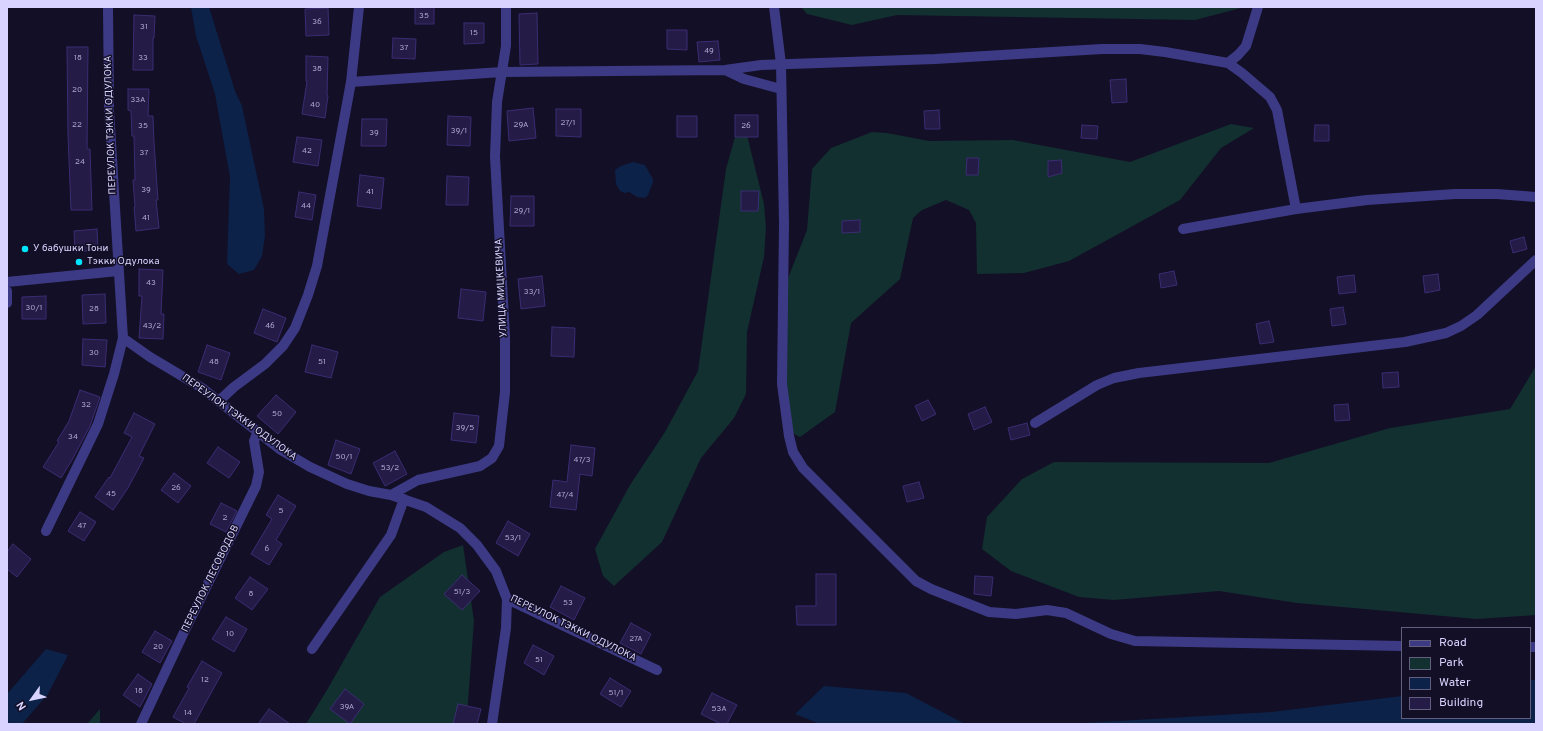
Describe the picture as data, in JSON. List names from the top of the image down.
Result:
{
  "streets": {
    "street": ["ПЕРЕУЛОК ТЭККИ ОДУЛОКА", "УЛИЦА МИЦКЕВИЧА", "ПЕРЕУЛОК ЛЕСОВОДОВ"]
  },
  "crossings": [
    ["ПЕРЕУЛОК ТЭККИ ОДУЛОКА", "УЛИЦА МИЦКЕВИЧА"],
    ["ПЕРЕУЛОК ТЭККИ ОДУЛОКА", "ПЕРЕУЛОК ЛЕСОВОДОВ"]
  ],
  "places": ["У бабушки Тони", "Тэкки Одулока"],
  "house_numbers": [
    "35",
    "36",
    "31",
    "15",
    "37",
    "49",
    "18",
    "33",
    "38",
    "20",
    "33А",
    "40",
    "27/1",
    "22",
    "29А",
    "35",
    "26",
    "39/1",
    "39",
    "42",
    "37",
    "24",
    "39",
    "41",
    "44",
    "29/1",
    "41",
    "43",
    "33/1",
    "30/1",
    "28",
    "43/2",
    "46",
    "30",
    "48",
    "51",
    "32",
    "50",
    "39/5",
    "34",
    "50/1",
    "47/3",
    "53/2",
    "26",
    "45",
    "47/4",
    "5",
    "2",
    "47",
    "53/1",
    "6",
    "51/3",
    "8",
    "53",
    "10",
    "27А",
    "20",
    "51",
    "12",
    "18",
    "51/1",
    "39А",
    "53А",
    "14"
  ],
  "legend": [
    "Road",
    "Park",
    "Water",
    "Building"
  ],
  "north": "bottom left"
}
